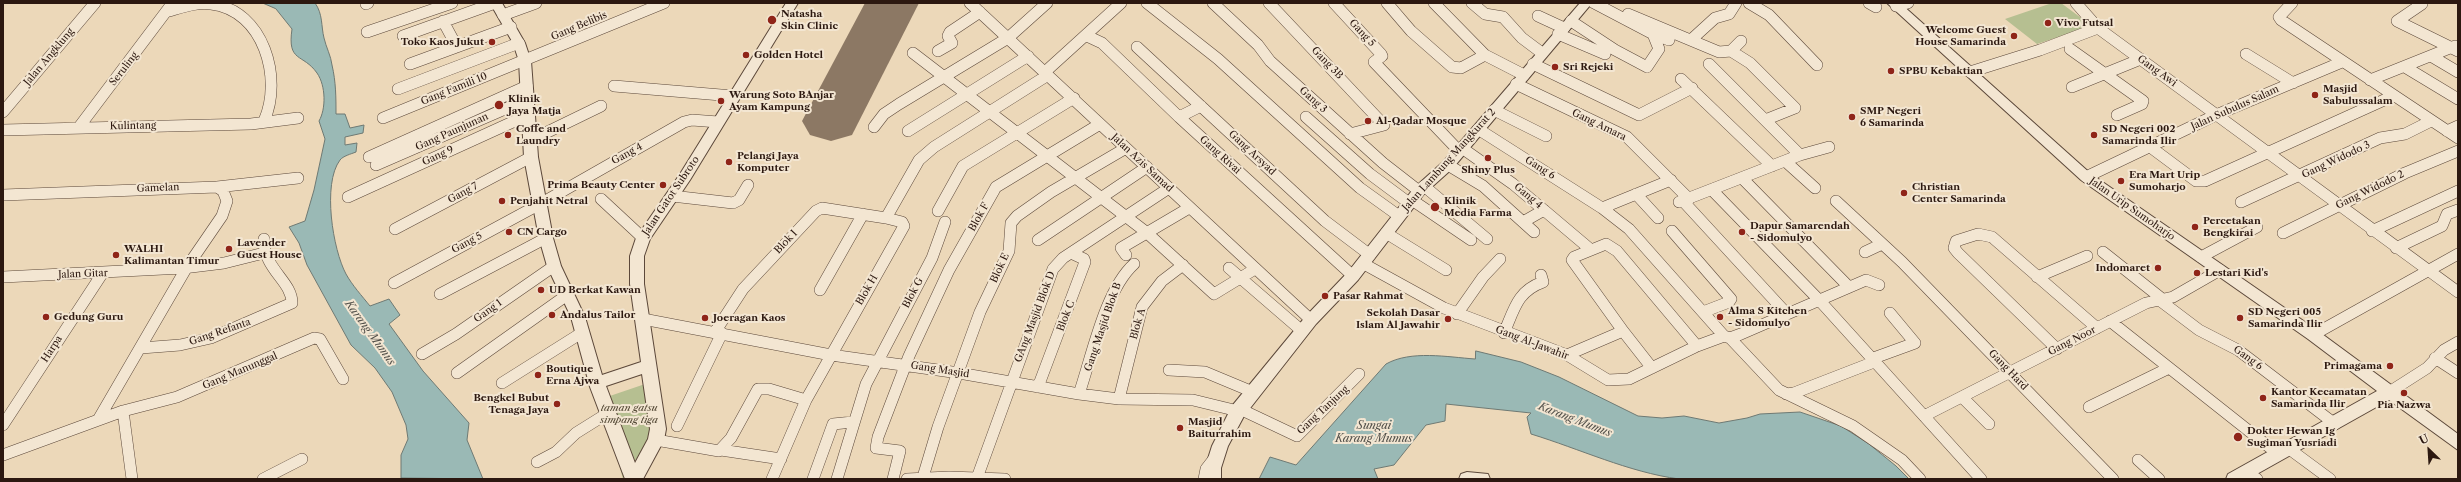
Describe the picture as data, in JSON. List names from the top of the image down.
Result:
{
  "streets": {
    "street": [
      "Gang Belibis",
      "Gang 5",
      "Jalan Angklung",
      "Gang 3B",
      "Seruling",
      "Gang Awi",
      "Gang Famili 10",
      "Gang 3",
      "Jalan Subulus Salam",
      "Gang Amara",
      "Kulintang",
      "Gang Paunjunan",
      "Gang Arsyad",
      "Gang 4",
      "Gang Rivai",
      "Gang 9",
      "Jalan Lambung Mangkurat 2",
      "Gang Widodo 3",
      "Jalan Azis Samad",
      "Gang 6",
      "Gamelan",
      "Gang Widodo 2",
      "Gang 7",
      "Jalan Gatot Subroto",
      "Jalan Urip Sumoharjo",
      "Blok F",
      "Blok I",
      "Blok E",
      "Jalan Gitar",
      "Blok H",
      "Blok G",
      "Gang 1",
      "Blok C",
      "GAng Masjid Blok D",
      "Blok A",
      "Gang Masjid Blok B",
      "Gang Refanta",
      "Gang Noor",
      "Gang Al-Jawahir",
      "Harpa",
      "Gang Masjid",
      "Gang Hard",
      "Gang Manunggal",
      "Gang Tanjung"
    ]
  },
  "crossings": [
    ["Gang Belibis", "Gang Famili 10"],
    ["Gang 5", "Gang 4"],
    ["Gang 3B", "Gang 3"],
    ["Seruling", "Kulintang"],
    ["Gang Awi", "Jalan Subulus Salam"],
    ["Gang Awi", "Gang Widodo 3"],
    ["Gang Awi", "Gang Widodo 2"],
    ["Gang 3", "Jalan Lambung Mangkurat 2"],
    ["Jalan Subulus Salam", "Jalan Urip Sumoharjo"],
    ["Gang Amara", "Jalan Lambung Mangkurat 2"],
    ["Gang Amara", "Gang Al-Jawahir"],
    ["Gang Arsyad", "Jalan Lambung Mangkurat 2"],
    ["Gang Arsyad", "Gang Al-Jawahir"],
    ["Gang 4", "Jalan Lambung Mangkurat 2"],
    ["Gang 4", "Jalan Gatot Subroto"],
    ["Gang Rivai", "Jalan Lambung Mangkurat 2"],
    ["Jalan Lambung Mangkurat 2", "Jalan Azis Samad"],
    ["Jalan Lambung Mangkurat 2", "Gang 6"],
    ["Jalan Lambung Mangkurat 2", "Gang Al-Jawahir"],
    ["Jalan Lambung Mangkurat 2", "Gang Masjid"],
    ["Jalan Lambung Mangkurat 2", "Gang Tanjung"],
    ["Jalan Azis Samad", "Blok F"],
    ["Jalan Azis Samad", "Blok E"],
    ["Jalan Azis Samad", "GAng Masjid Blok D"],
    ["Gang 6", "Gang Noor"],
    ["Gang 6", "Gang Al-Jawahir"],
    ["Jalan Gatot Subroto", "Gang Masjid"],
    ["Jalan Urip Sumoharjo", "Gang Noor"],
    ["Blok F", "Gang Masjid"],
    ["Blok I", "Blok H"],
    ["Blok I", "Gang Masjid"],
    ["Blok E", "Gang Masjid"],
    ["Jalan Gitar", "Gang Refanta"],
    ["Jalan Gitar", "Harpa"],
    ["Blok H", "Gang Masjid"],
    ["Blok G", "Gang Masjid"],
    ["Blok C", "GAng Masjid Blok D"],
    ["Blok C", "Gang Masjid"],
    ["GAng Masjid Blok D", "Gang Masjid"],
    ["Blok A", "Gang Masjid"],
    ["Gang Masjid Blok B", "Gang Masjid"],
    ["Gang Noor", "Gang Hard"],
    ["Gang Masjid", "Gang Tanjung"]
  ],
  "water": ["Karang Mumus", "Sungai Karang Mumus"],
  "parks": ["taman gatsu simpang tiga"],
  "places": [
    "Natasha Skin Clinic",
    "Vivo Futsal",
    "Welcome Guest House Samarinda",
    "Toko Kaos Jukut",
    "Golden Hotel",
    "Sri Rejeki",
    "SPBU Kebaktian",
    "Masjid Sabulussalam",
    "Warung Soto BAnjar Ayam Kampung",
    "Klinik Jaya Matja",
    "SMP Negeri 6 Samarinda",
    "Al-Qadar Mosque",
    "Coffe and Laundry",
    "SD Negeri 002 Samarinda Ilir",
    "Shiny Plus",
    "Pelangi Jaya Komputer",
    "Era Mart Urip Sumoharjo",
    "Prima Beauty Center",
    "Christian Center Samarinda",
    "Penjahit Netral",
    "Klinik Media Farma",
    "Percetakan Bengkirai",
    "CN Cargo",
    "Dapur Samarendah - Sidomulyo",
    "Lavender Guest House",
    "WALHI Kalimantan Timur",
    "Indomaret",
    "Lestari Kid's",
    "UD Berkat Kawan",
    "Pasar Rahmat",
    "Andalus Tailor",
    "Gedung Guru",
    "Alma S Kitchen - Sidomulyo",
    "Joeragan Kaos",
    "SD Negeri 005 Samarinda Ilir",
    "Sekolah Dasar Islam Al Jawahir",
    "Primagama",
    "Boutique Erna Ajwa",
    "Pia Nazwa",
    "Kantor Kecamatan Samarinda Ilir",
    "Bengkel Bubut Tenaga Jaya",
    "Masjid Baiturrahim",
    "Dokter Hewan Ig Sugiman Yusriadi"
  ],
  "north": "top left"
}
